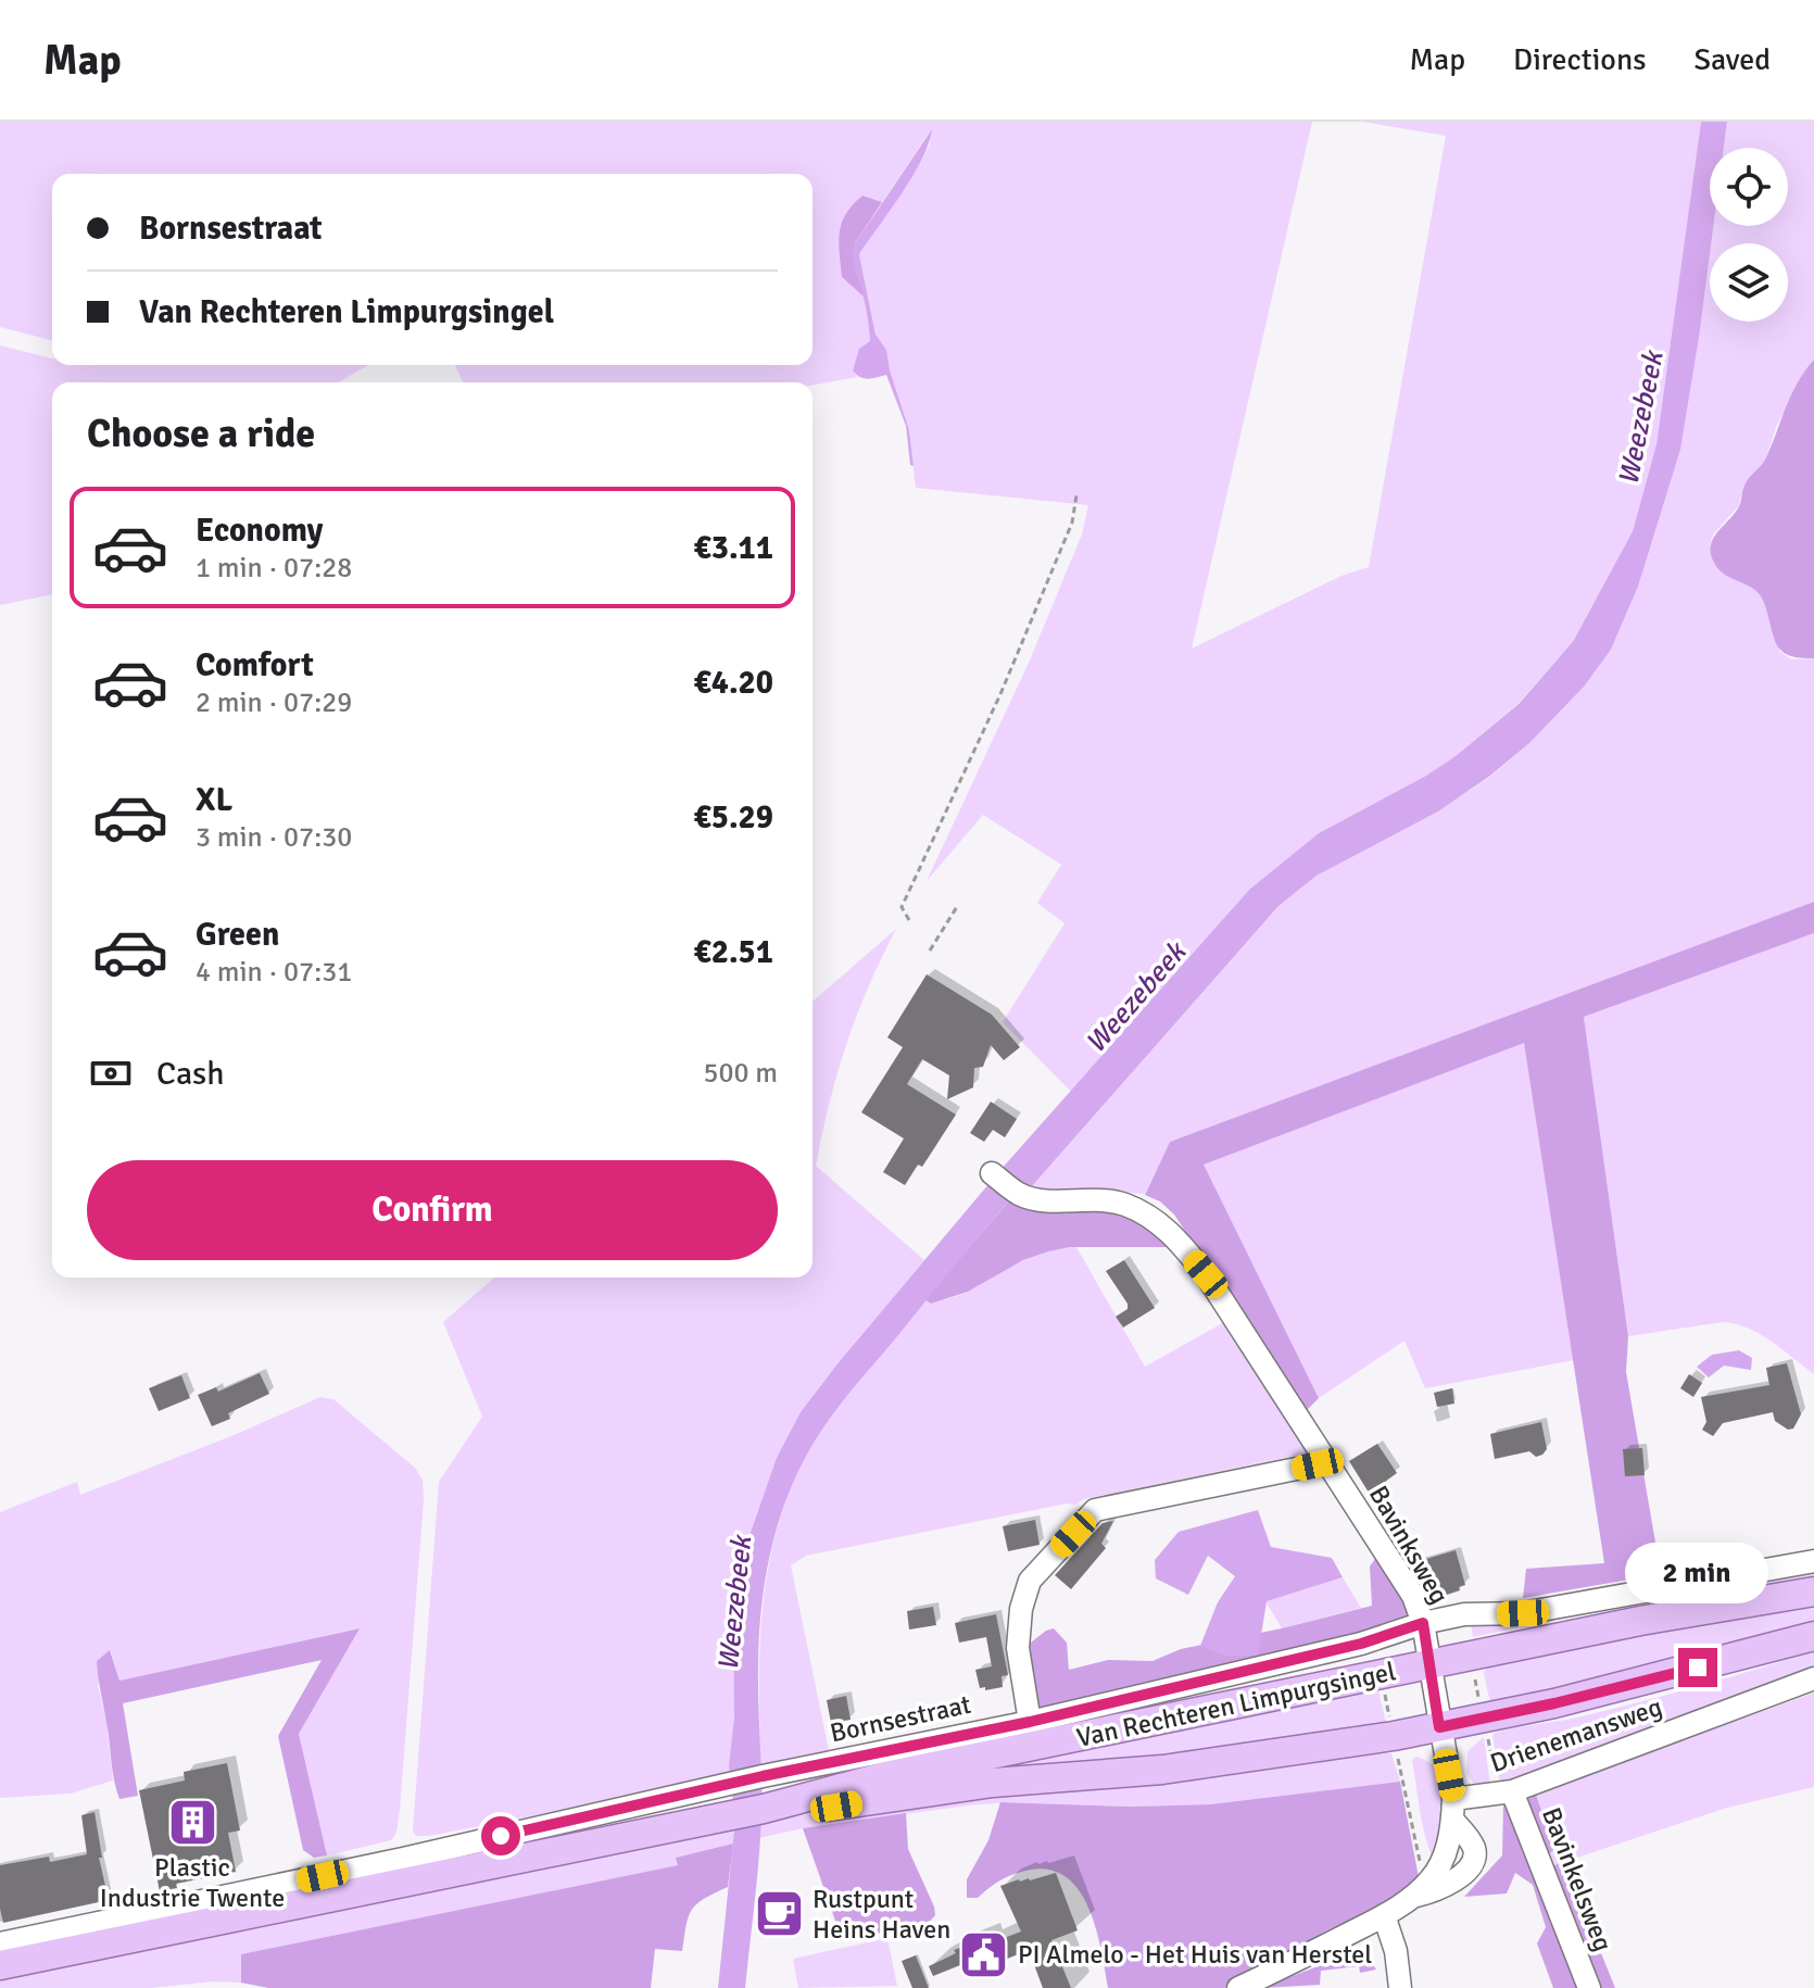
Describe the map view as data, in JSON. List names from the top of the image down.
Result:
{
  "streets": {
    "main road": ["Van Rechteren Limpurgsingel"],
    "street": [
      "Bavinksweg",
      "Bornsestraat",
      "Drienemansweg",
      "Bavinkelsweg"
    ]
  },
  "crossings": [
    ["Bavinksweg", "Van Rechteren Limpurgsingel"],
    ["Bavinksweg", "Bornsestraat"],
    ["Drienemansweg", "Bavinkelsweg"]
  ],
  "water": ["Weezebeek"],
  "places": {
    "building": ["Plastic Industrie Twente"],
    "cafe": ["Rustpunt Heins Haven"],
    "public building": ["PI Almelo - Het Huis van Herstel"]
  },
  "page": {
    "header": "Map",
    "nav": ["Map", "Directions", "Saved"],
    "banner": ["Bornsestraat", "Van Rechteren Limpurgsingel"],
    "heading": "Choose a ride",
    "list": [
      {
        "name": "Economy",
        "note": "1 min · 07:28",
        "value": "€3.11"
      },
      {
        "name": "Comfort",
        "note": "2 min · 07:29",
        "value": "€4.20"
      },
      {
        "name": "XL",
        "note": "3 min · 07:30",
        "value": "€5.29"
      },
      {
        "name": "Green",
        "note": "4 min · 07:31",
        "value": "€2.51"
      }
    ],
    "pay": ["Cash", "500 m"],
    "buttons": "Confirm",
    "bubble": "2 min"
  }
}
